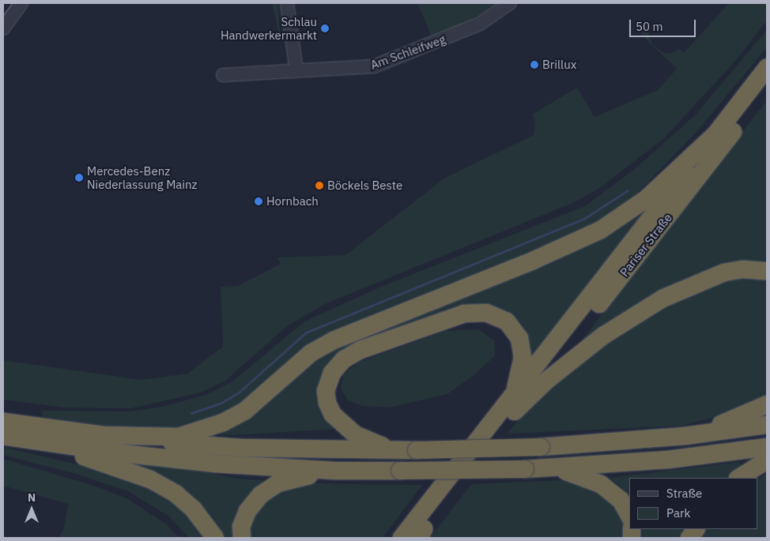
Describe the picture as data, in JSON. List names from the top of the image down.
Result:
{
  "streets": {
    "highway": ["Pariser Straße"],
    "street": ["Am Schleifweg"]
  },
  "places": [
    "Schlau Handwerkermarkt",
    "Brillux",
    "Mercedes-Benz Niederlassung Mainz",
    "Böckels Beste",
    "Hornbach"
  ],
  "legend": ["Straße", "Park"],
  "scale_bar": "50 m",
  "north": "top"
}
